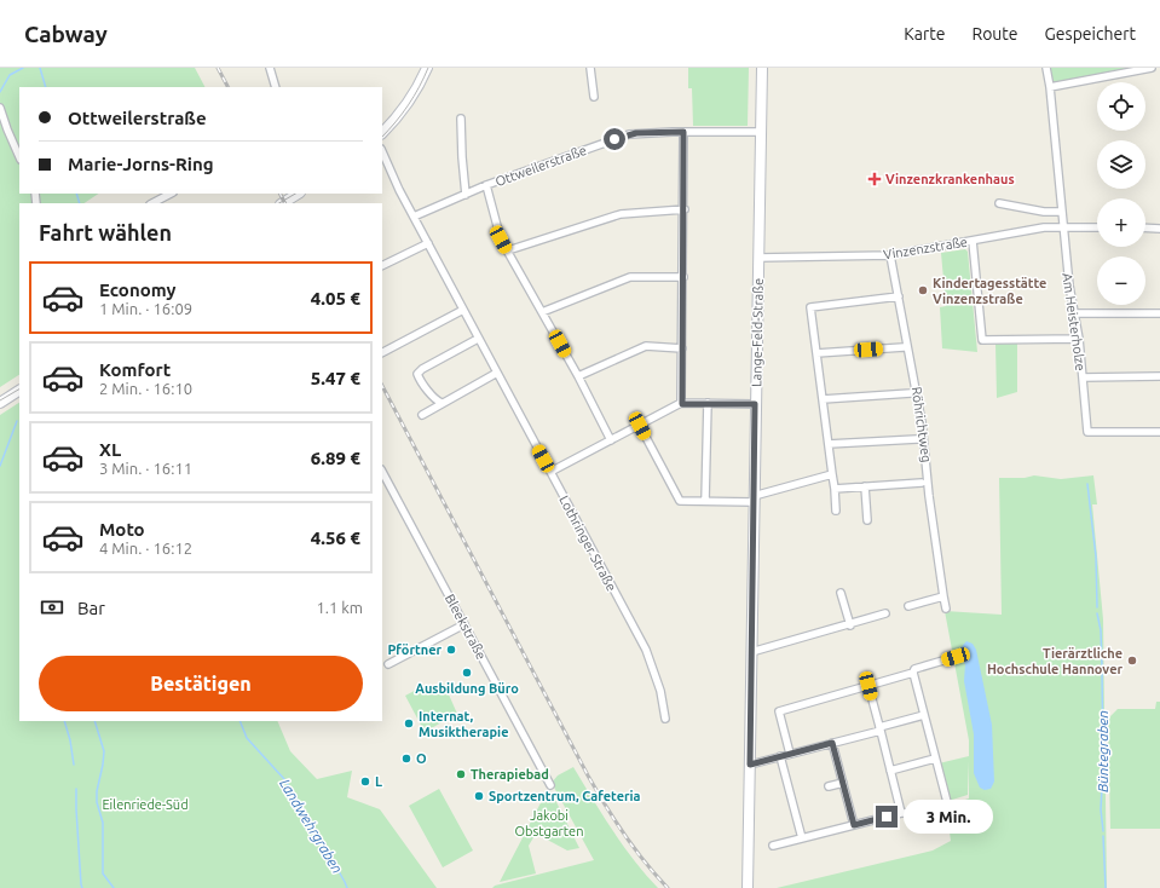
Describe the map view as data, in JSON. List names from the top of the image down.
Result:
{
  "streets": {
    "street": [
      "Ottweilerstraße",
      "Vinzenzstraße",
      "Am Heisterholze",
      "Lange-Feld-Straße",
      "Röhrichtweg",
      "Lothringer Straße",
      "Bleekstraße"
    ]
  },
  "crossings": [
    ["Ottweilerstraße", "Lange-Feld-Straße"],
    ["Ottweilerstraße", "Lothringer Straße"],
    ["Vinzenzstraße", "Am Heisterholze"],
    ["Vinzenzstraße", "Lange-Feld-Straße"],
    ["Vinzenzstraße", "Röhrichtweg"]
  ],
  "water": ["Büntegraben", "Landwehrgraben"],
  "parks": ["Eilenriede-Süd", "Jakobi Obstgarten"],
  "places": {
    "health": ["Vinzenzkrankenhaus"],
    "other": [
      "Kindertagesstätte Vinzenzstraße",
      "Pförtner",
      "Tierärztliche Hochschule Hannover",
      "Ausbildung Büro",
      "Internat, Musiktherapie",
      "O",
      "Therapiebad",
      "L",
      "Sportzentrum, Cafeteria"
    ]
  },
  "page": {
    "header": "Cabway",
    "nav": ["Karte", "Route", "Gespeichert"],
    "map_buttons": ["+", "−"],
    "banner": ["Ottweilerstraße", "Marie-Jorns-Ring"],
    "heading": "Fahrt wählen",
    "list": [
      {
        "name": "Economy",
        "note": "1 Min. · 16:09",
        "value": "4.05 €"
      },
      {
        "name": "Komfort",
        "note": "2 Min. · 16:10",
        "value": "5.47 €"
      },
      {
        "name": "XL",
        "note": "3 Min. · 16:11",
        "value": "6.89 €"
      },
      {
        "name": "Moto",
        "note": "4 Min. · 16:12",
        "value": "4.56 €"
      }
    ],
    "pay": ["Bar", "1.1 km"],
    "buttons": "Bestätigen",
    "bubble": "3 Min."
  }
}
